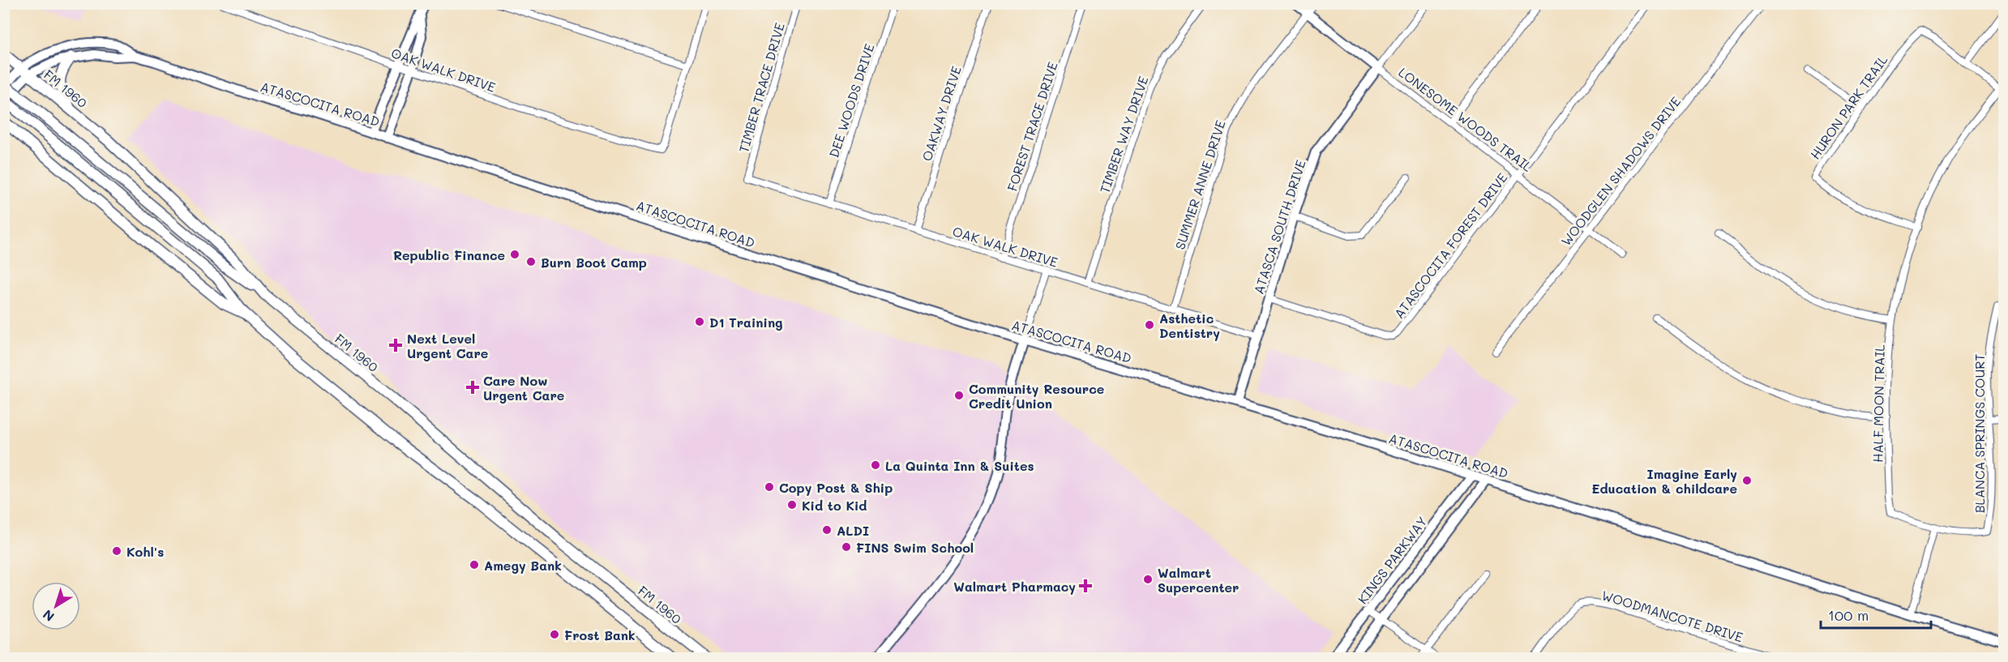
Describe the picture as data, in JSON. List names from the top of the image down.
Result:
{
  "streets": {
    "main road": [
      "FM 1960",
      "ATASCOCITA ROAD",
      "LONESOME WOODS TRAIL",
      "ATASCA SOUTH DRIVE",
      "KINGS PARKWAY"
    ],
    "street": [
      "OAK WALK DRIVE",
      "TIMBER TRACE DRIVE",
      "DEE WOODS DRIVE",
      "HURON PARK TRAIL",
      "OAKWAY DRIVE",
      "FOREST TRACE DRIVE",
      "TIMBER WAY DRIVE",
      "WOODGLEN SHADOWS DRIVE",
      "SUMMER ANNE DRIVE",
      "ATASCOCITA FOREST DRIVE",
      "HALF MOON TRAIL",
      "BLANCA SPRINGS COURT",
      "WOODMANCOTE DRIVE"
    ]
  },
  "crossings": [
    ["OAK WALK DRIVE", "TIMBER TRACE DRIVE"],
    ["OAK WALK DRIVE", "DEE WOODS DRIVE"],
    ["OAK WALK DRIVE", "OAKWAY DRIVE"],
    ["OAK WALK DRIVE", "FOREST TRACE DRIVE"],
    ["OAK WALK DRIVE", "TIMBER WAY DRIVE"],
    ["OAK WALK DRIVE", "SUMMER ANNE DRIVE"],
    ["OAK WALK DRIVE", "ATASCA SOUTH DRIVE"],
    ["FM 1960", "ATASCOCITA ROAD"],
    ["ATASCOCITA ROAD", "ATASCA SOUTH DRIVE"],
    ["ATASCOCITA ROAD", "KINGS PARKWAY"],
    ["HURON PARK TRAIL", "HALF MOON TRAIL"],
    ["LONESOME WOODS TRAIL", "WOODGLEN SHADOWS DRIVE"],
    ["LONESOME WOODS TRAIL", "SUMMER ANNE DRIVE"],
    ["LONESOME WOODS TRAIL", "ATASCA SOUTH DRIVE"],
    ["LONESOME WOODS TRAIL", "ATASCOCITA FOREST DRIVE"],
    ["ATASCA SOUTH DRIVE", "ATASCOCITA FOREST DRIVE"],
    ["HALF MOON TRAIL", "BLANCA SPRINGS COURT"]
  ],
  "places": {
    "other": [
      "Republic Finance",
      "Burn Boot Camp",
      "D1 Training",
      "Asthetic Dentistry",
      "Community Resource Credit Union",
      "La Quinta Inn & Suites",
      "Imagine Early Education & childcare",
      "Copy Post & Ship",
      "Kid to Kid",
      "ALDI",
      "FINS Swim School",
      "Kohl's",
      "Amegy Bank",
      "Walmart Supercenter",
      "Frost Bank"
    ],
    "health": ["Next Level Urgent Care", "Care Now Urgent Care", "Walmart Pharmacy"]
  },
  "scale_bar": "100 m",
  "north": "bottom left"
}
